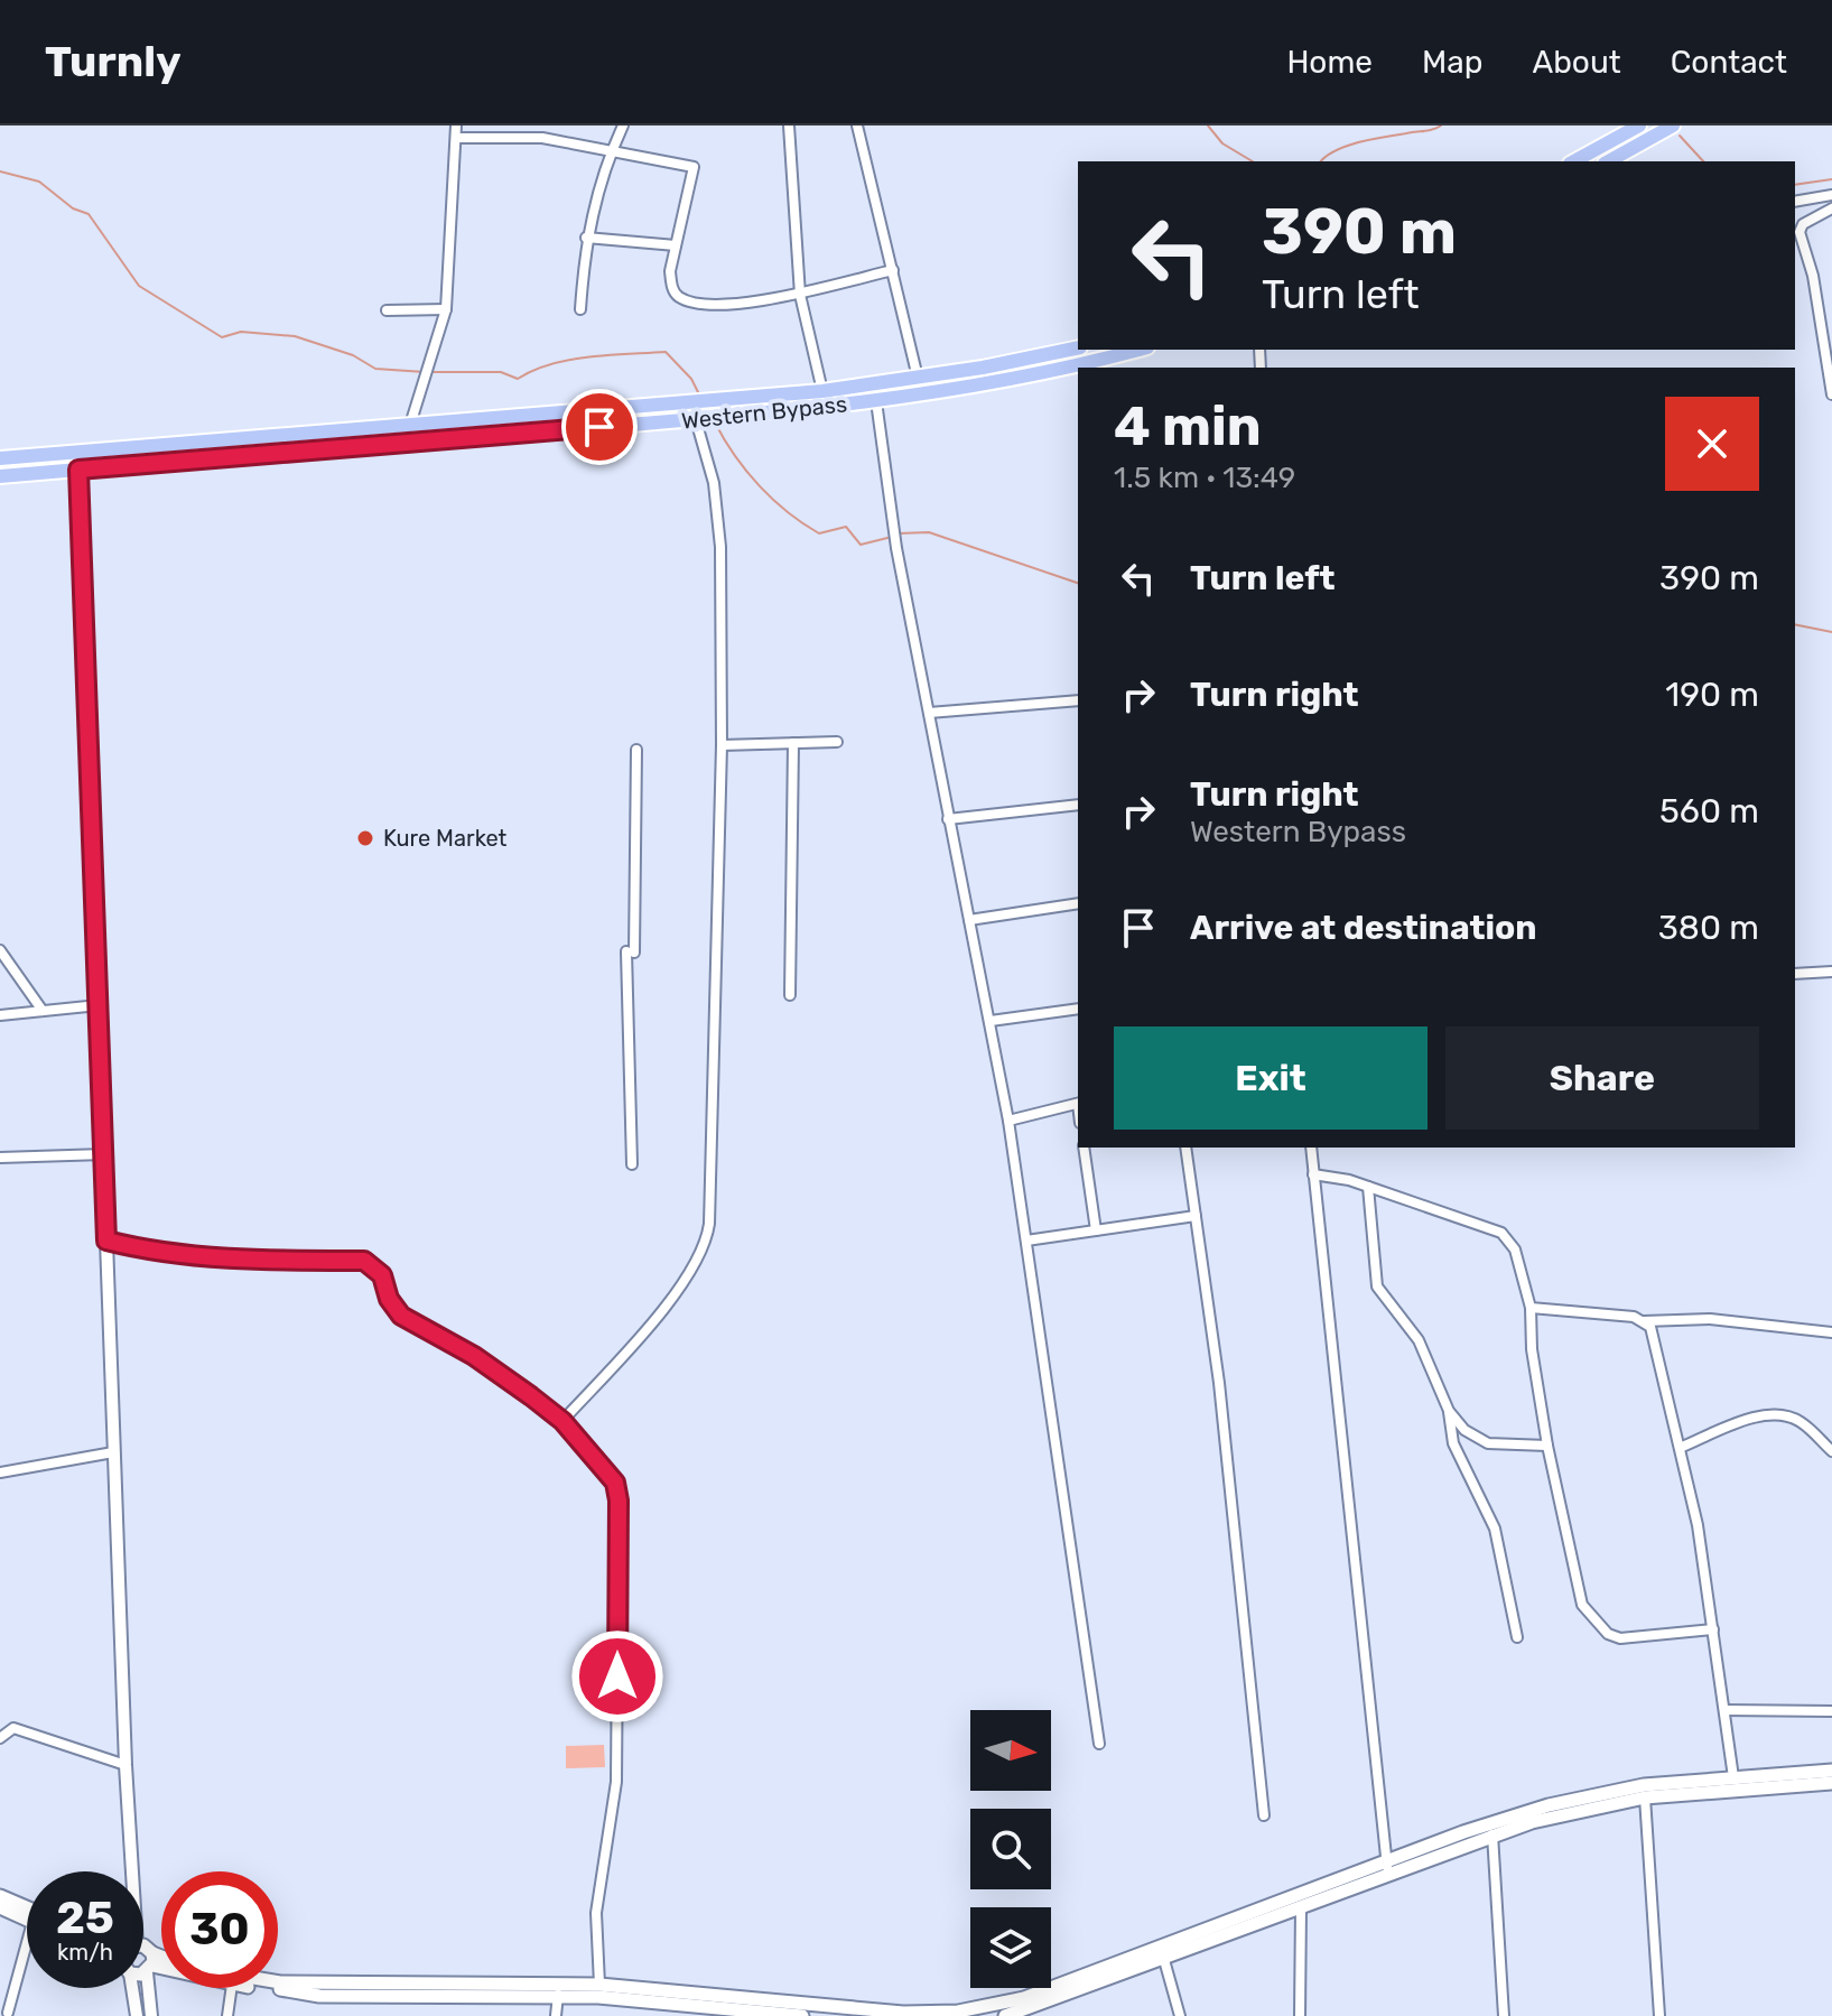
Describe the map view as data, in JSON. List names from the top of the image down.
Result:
{
  "streets": {
    "main road": ["Western Bypass"]
  },
  "places": ["Kure Market"],
  "north": "right",
  "page": {
    "header": "Turnly",
    "nav": [
      "Home",
      "Map",
      "About",
      "Contact"
    ],
    "turn": ["390 m", "Turn left"],
    "heading": ["4 min", "1.5 km · 13:49"],
    "list": [
      {
        "name": "Turn left",
        "value": "390 m"
      },
      {
        "name": "Turn right",
        "value": "190 m"
      },
      {
        "name": "Turn right",
        "note": "Western Bypass",
        "value": "560 m"
      },
      {
        "name": "Arrive at destination",
        "value": "380 m"
      }
    ],
    "buttons": ["Exit", "Share"],
    "speed": "25 km/h",
    "limit": "30"
  }
}
